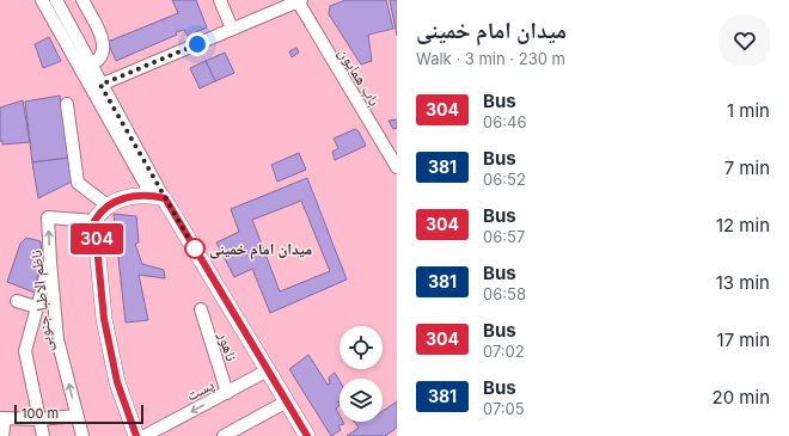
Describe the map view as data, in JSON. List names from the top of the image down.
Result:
{
  "streets": {
    "street": [
      "باب همایون",
      "ناظم الاطبا جنوبی",
      "ناهور",
      "پست"
    ]
  },
  "crossings": [
    ["ناهور", "پست"]
  ],
  "one_way": ["پست"],
  "places": ["میدان امام خمینی"],
  "lines": ["bus line 304"],
  "scale_bar": "100 m",
  "page": {
    "on_map": "304",
    "heading": ["میدان امام خمینی", "Walk · 3 min · 230 m"],
    "list": [
      {
        "mark": "304",
        "name": "Bus",
        "note": "06:46",
        "value": "1 min"
      },
      {
        "mark": "381",
        "name": "Bus",
        "note": "06:52",
        "value": "7 min"
      },
      {
        "mark": "304",
        "name": "Bus",
        "note": "06:57",
        "value": "12 min"
      },
      {
        "mark": "381",
        "name": "Bus",
        "note": "06:58",
        "value": "13 min"
      },
      {
        "mark": "304",
        "name": "Bus",
        "note": "07:02",
        "value": "17 min"
      },
      {
        "mark": "381",
        "name": "Bus",
        "note": "07:05",
        "value": "20 min"
      }
    ],
    "scale": "100 m"
  }
}
